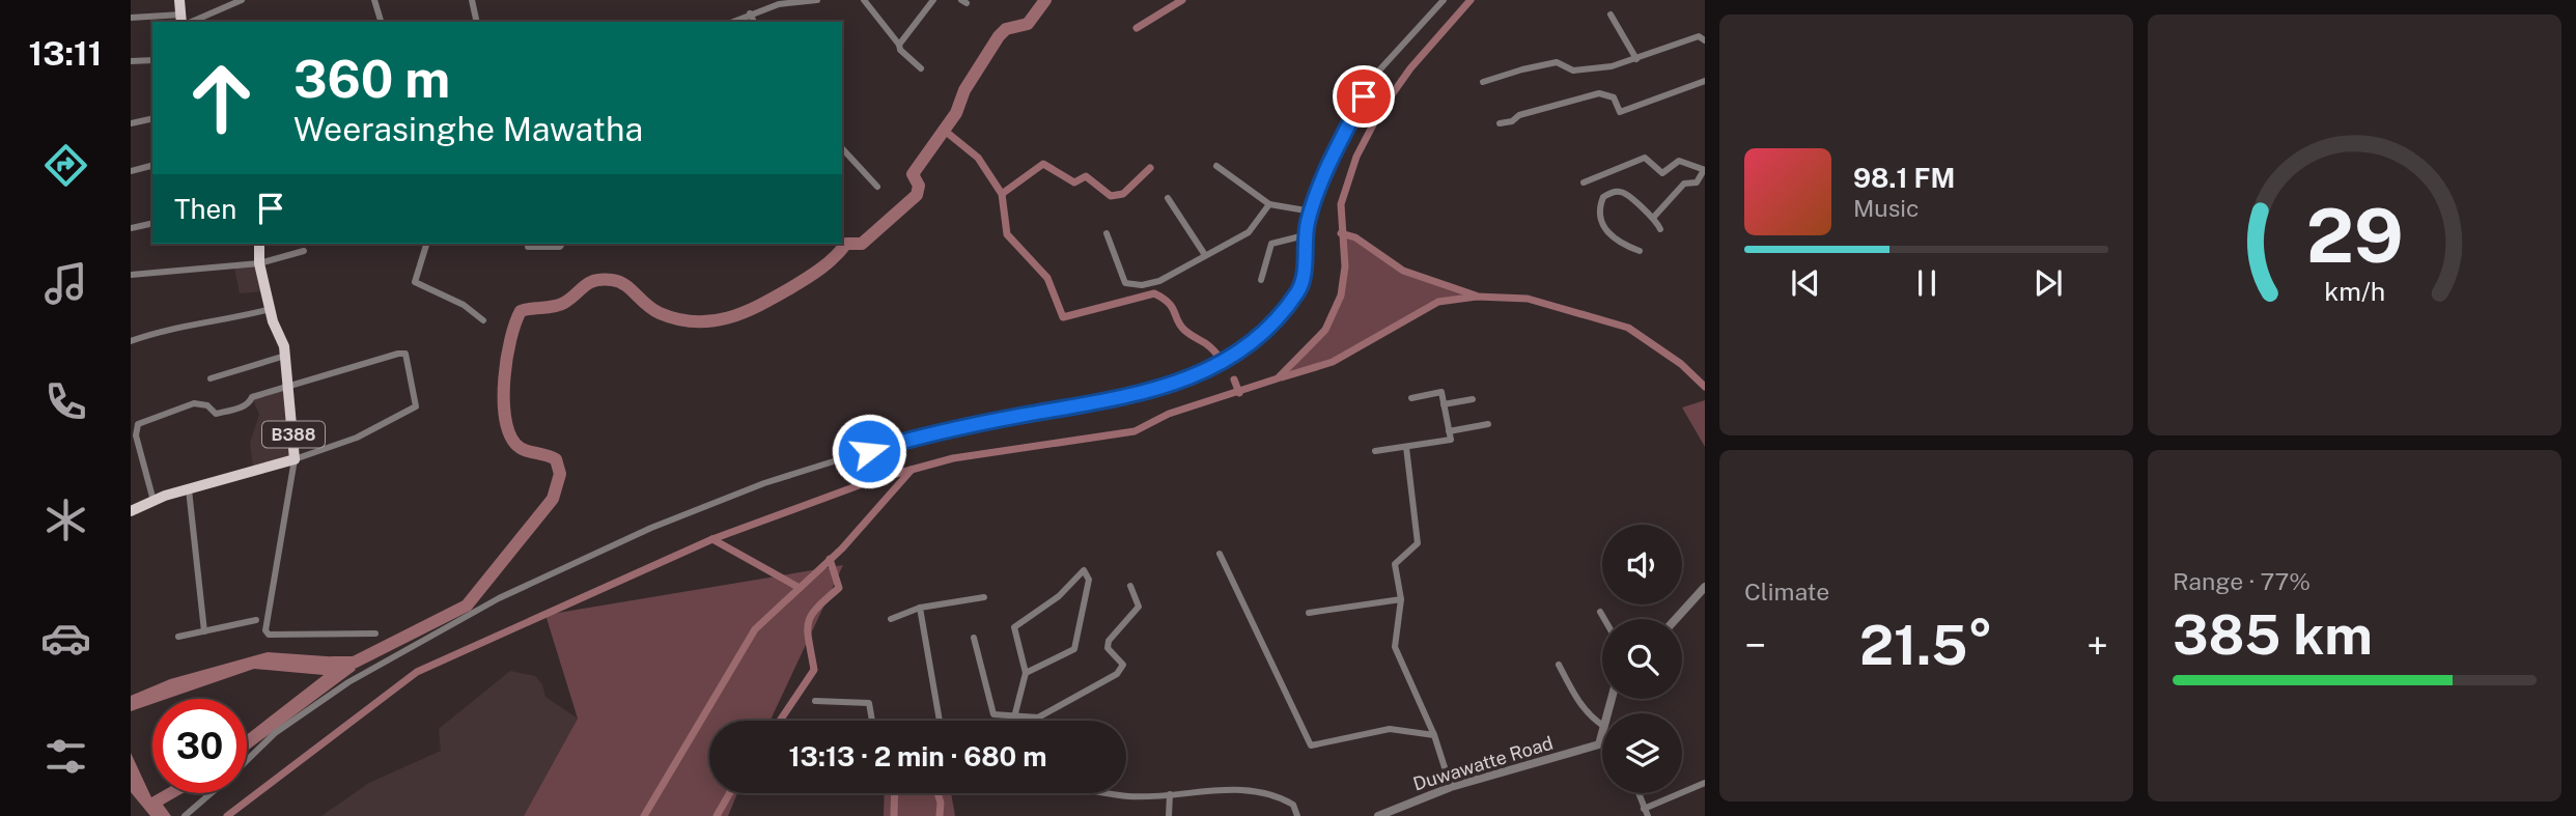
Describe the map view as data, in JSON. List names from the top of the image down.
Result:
{
  "streets": {
    "main road": ["B388"],
    "street": ["Duwawatte Road"]
  },
  "page": {
    "tabs": "13:11",
    "turn": ["360 m", "Weerasinghe Mawatha"],
    "song": ["98.1 FM", "Music"],
    "then": "Then",
    "tile": [
      "Climate",
      ["Range · 77%", "385 km"]
    ],
    "heat": ["−", "21.5°", "+"],
    "limit": "30",
    "trip": "13:13 · 2 min · 680 m",
    "gauge": ["29", "km/h"]
  }
}
